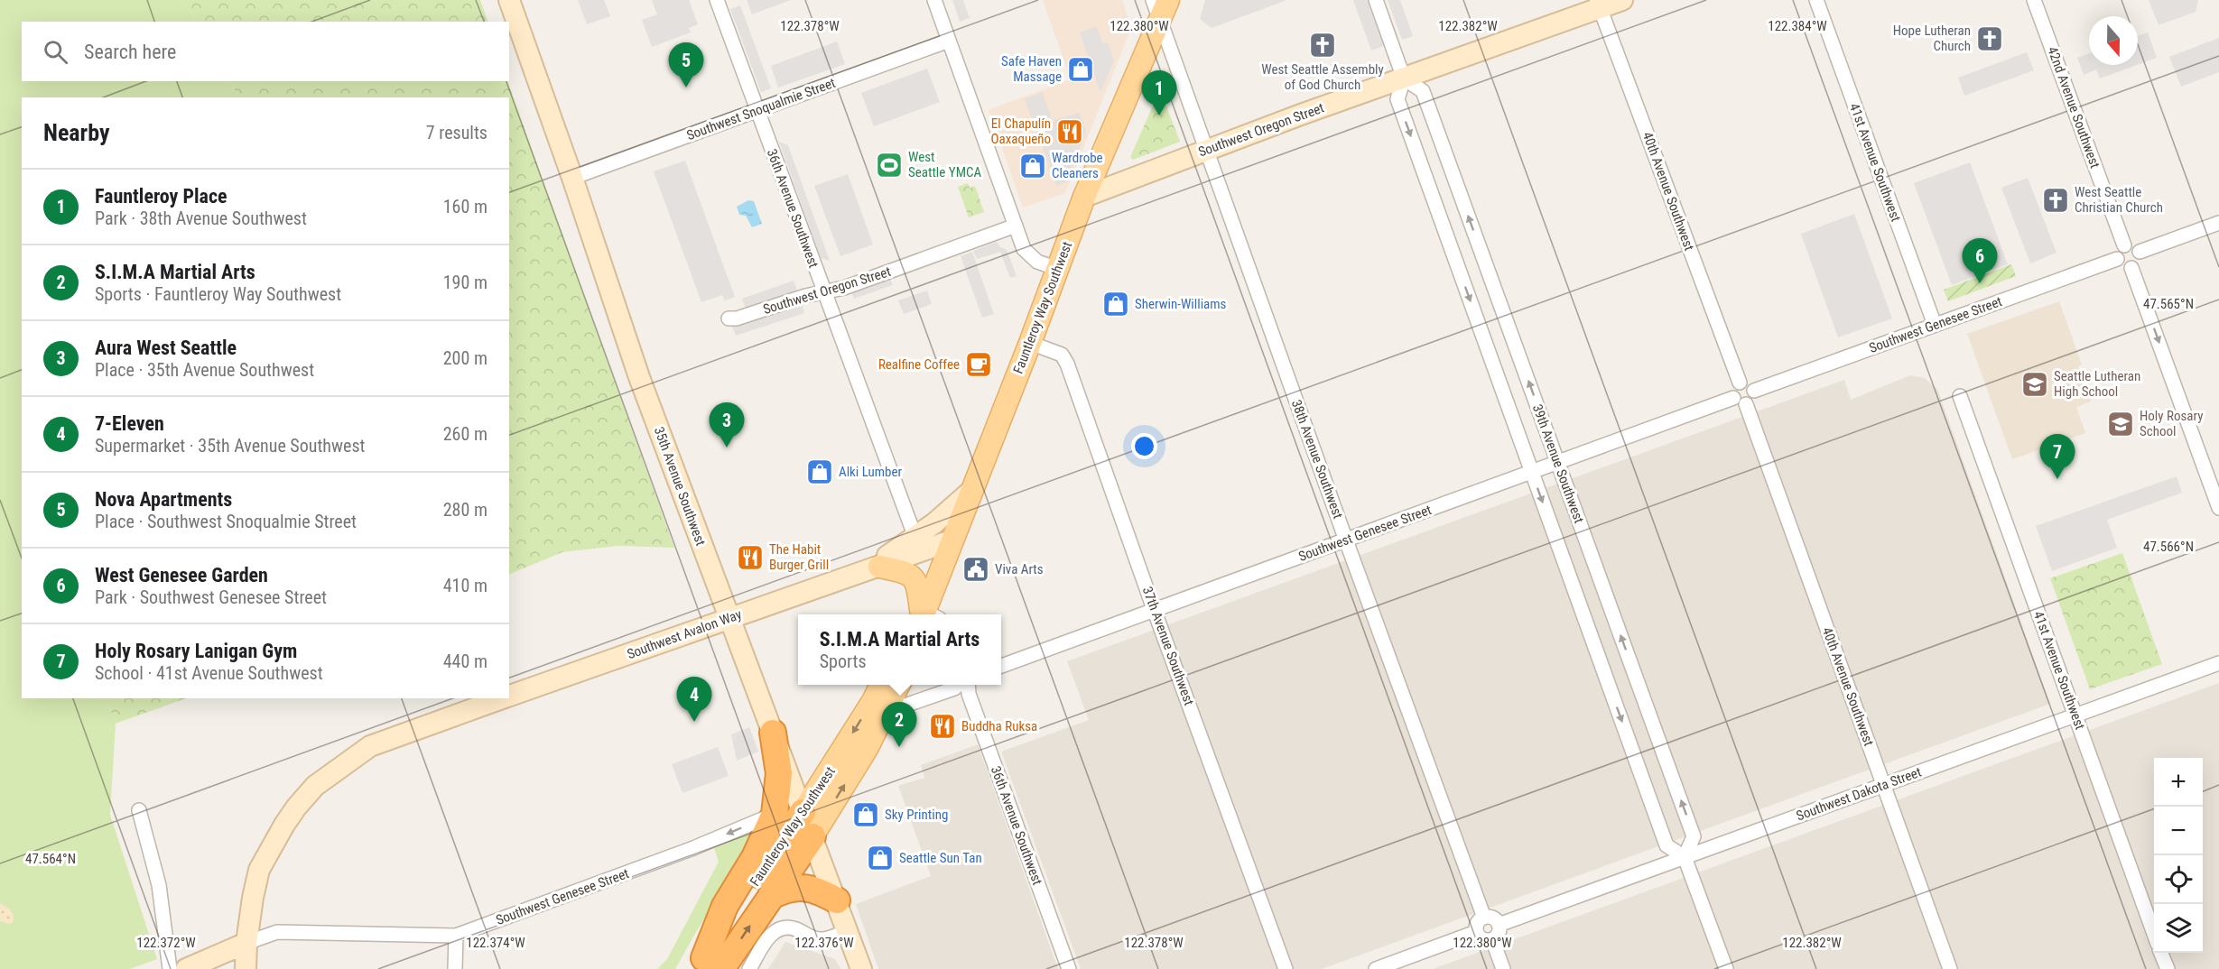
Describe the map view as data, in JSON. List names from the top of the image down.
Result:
{
  "streets": {
    "highway": ["Fauntleroy Way Southwest"],
    "main road": [
      "Southwest Oregon Street",
      "Southwest Genesee Street",
      "35th Avenue Southwest",
      "Southwest Avalon Way"
    ],
    "street": [
      "42nd Avenue Southwest",
      "Southwest Snoqualmie Street",
      "41st Avenue Southwest",
      "40th Avenue Southwest",
      "36th Avenue Southwest",
      "38th Avenue Southwest",
      "39th Avenue Southwest",
      "37th Avenue Southwest",
      "Southwest Dakota Street"
    ]
  },
  "crossings": [
    ["42nd Avenue Southwest", "Southwest Genesee Street"],
    ["Southwest Snoqualmie Street", "36th Avenue Southwest"],
    ["Southwest Snoqualmie Street", "35th Avenue Southwest"],
    ["Southwest Oregon Street", "40th Avenue Southwest"],
    ["Southwest Oregon Street", "36th Avenue Southwest"],
    ["Southwest Oregon Street", "Fauntleroy Way Southwest"],
    ["Southwest Oregon Street", "38th Avenue Southwest"],
    ["Southwest Oregon Street", "39th Avenue Southwest"],
    ["41st Avenue Southwest", "Southwest Genesee Street"],
    ["41st Avenue Southwest", "Southwest Dakota Street"],
    ["40th Avenue Southwest", "Southwest Genesee Street"],
    ["40th Avenue Southwest", "Southwest Dakota Street"],
    ["36th Avenue Southwest", "Southwest Avalon Way"],
    ["Fauntleroy Way Southwest", "38th Avenue Southwest"],
    ["Fauntleroy Way Southwest", "35th Avenue Southwest"],
    ["Fauntleroy Way Southwest", "Southwest Avalon Way"],
    ["Fauntleroy Way Southwest", "37th Avenue Southwest"],
    ["Southwest Genesee Street", "38th Avenue Southwest"],
    ["Southwest Genesee Street", "39th Avenue Southwest"],
    ["Southwest Genesee Street", "Southwest Avalon Way"],
    ["Southwest Genesee Street", "37th Avenue Southwest"],
    ["38th Avenue Southwest", "Southwest Dakota Street"],
    ["39th Avenue Southwest", "Southwest Dakota Street"],
    ["35th Avenue Southwest", "Southwest Avalon Way"]
  ],
  "places": {
    "church": ["Hope Lutheran Church", "West Seattle Assembly of God Church", "West Seattle Christian Church"],
    "shop": [
      "Safe Haven Massage",
      "Wardrobe Cleaners",
      "Sherwin-Williams",
      "Alki Lumber",
      "Sky Printing",
      "Seattle Sun Tan"
    ],
    "restaurant": ["El Chapulín Oaxaqueño", "The Habit Burger Grill", "Buddha Ruksa"],
    "sports": ["West Seattle YMCA"],
    "cafe": ["Realfine Coffee"],
    "school or university": ["Seattle Lutheran High School", "Holy Rosary School"],
    "public building": ["Viva Arts"]
  },
  "north": "bottom",
  "page": {
    "search": "Search here",
    "pins": [
      "5",
      "1",
      "6",
      "3",
      "7",
      "4",
      "2"
    ],
    "heading": ["Nearby", "7 results"],
    "list": [
      {
        "mark": "1",
        "name": "Fauntleroy Place",
        "note": "Park · 38th Avenue Southwest",
        "value": "160 m"
      },
      {
        "mark": "2",
        "name": "S.I.M.A Martial Arts",
        "note": "Sports · Fauntleroy Way Southwest",
        "value": "190 m"
      },
      {
        "mark": "3",
        "name": "Aura West Seattle",
        "note": "Place · 35th Avenue Southwest",
        "value": "200 m"
      },
      {
        "mark": "4",
        "name": "7-Eleven",
        "note": "Supermarket · 35th Avenue Southwest",
        "value": "260 m"
      },
      {
        "mark": "5",
        "name": "Nova Apartments",
        "note": "Place · Southwest Snoqualmie Street",
        "value": "280 m"
      },
      {
        "mark": "6",
        "name": "West Genesee Garden",
        "note": "Park · Southwest Genesee Street",
        "value": "410 m"
      },
      {
        "mark": "7",
        "name": "Holy Rosary Lanigan Gym",
        "note": "School · 41st Avenue Southwest",
        "value": "440 m"
      }
    ],
    "popup": ["S.I.M.A Martial Arts", "Sports"],
    "map_buttons": ["+", "−"]
  },
  "coordinates": [
    "122.380°W",
    "122.378°W",
    "122.382°W",
    "122.384°W",
    "47.565°N",
    "47.566°N",
    "47.564°N",
    "122.372°W",
    "122.374°W",
    "122.376°W"
  ]
}
